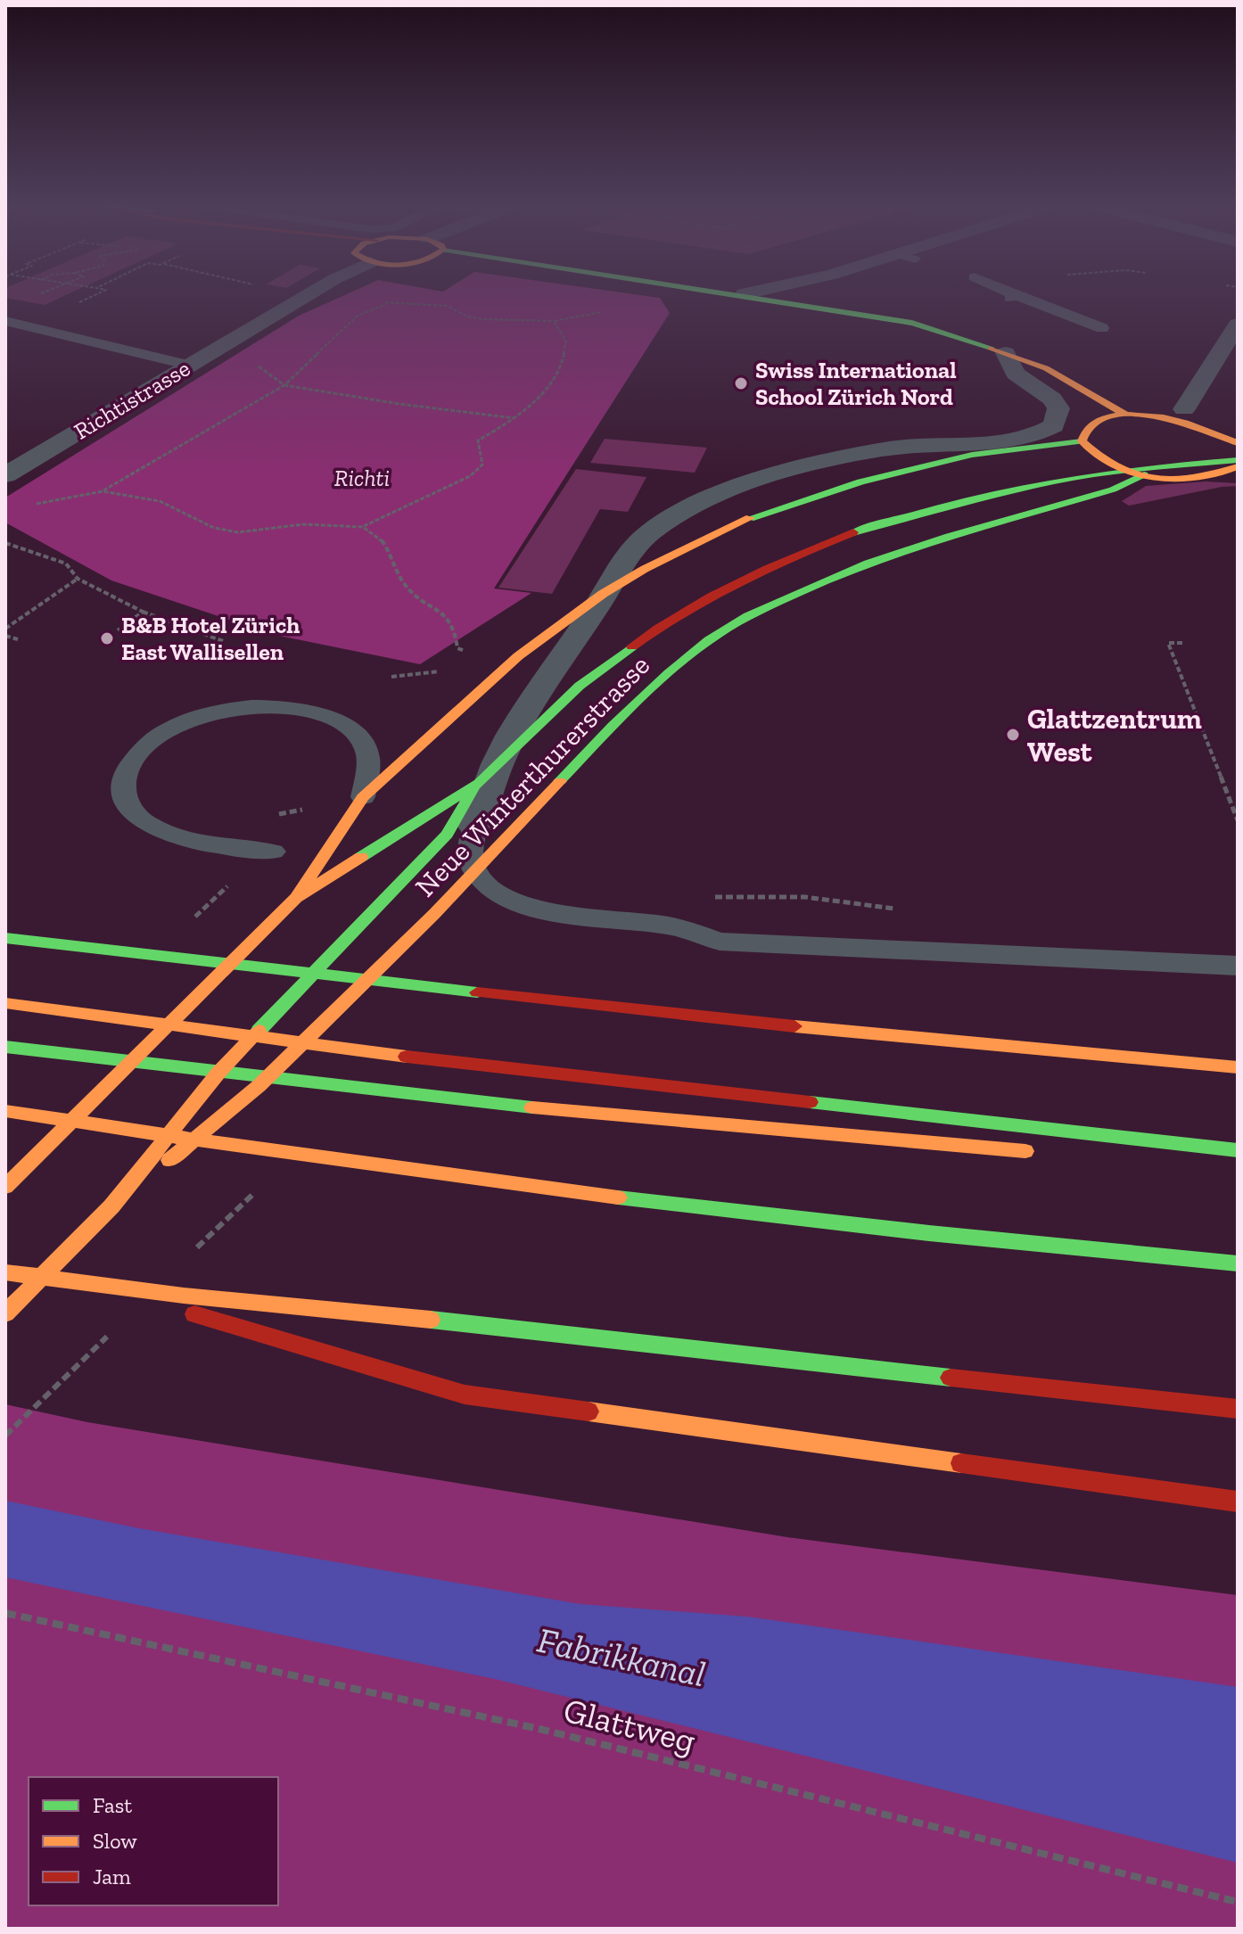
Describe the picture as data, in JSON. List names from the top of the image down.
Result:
{
  "streets": {
    "main road": ["Neue Winterthurerstrasse"],
    "street": ["Richtistrasse"],
    "path": ["Glattweg"]
  },
  "water": ["Fabrikkanal"],
  "parks": ["Richti"],
  "places": ["Swiss International School Zürich Nord", "B&B Hotel Zürich East Wallisellen", "Glattzentrum West"],
  "legend": ["Fast", "Slow", "Jam"]
}
